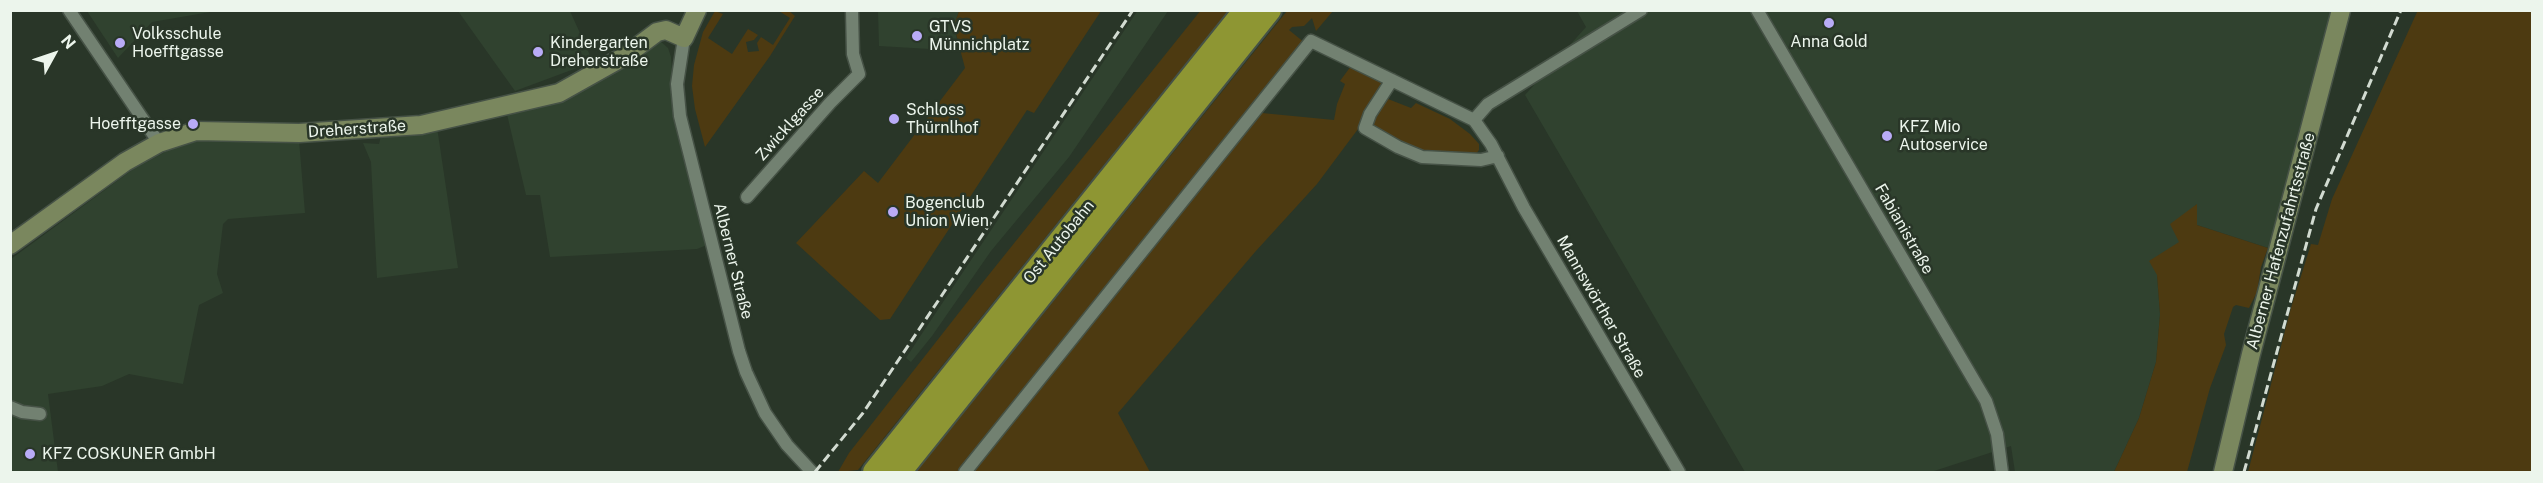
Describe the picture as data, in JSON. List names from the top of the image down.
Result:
{
  "streets": {
    "highway": ["Ost Autobahn"],
    "street": [
      "Zwicklgasse",
      "Dreherstraße",
      "Fabianistraße",
      "Alberner Hafenzufahrtsstraße",
      "Alberner Straße",
      "Mannswörther Straße"
    ]
  },
  "crossings": [
    ["Dreherstraße", "Alberner Straße"]
  ],
  "places": [
    "Anna Gold",
    "GTVS Münnichplatz",
    "Volksschule Hoefftgasse",
    "Kindergarten Dreherstraße",
    "Schloss Thürnlhof",
    "Hoefftgasse",
    "KFZ Mio Autoservice",
    "Bogenclub Union Wien",
    "KFZ COSKUNER GmbH"
  ],
  "north": "top right"
}
